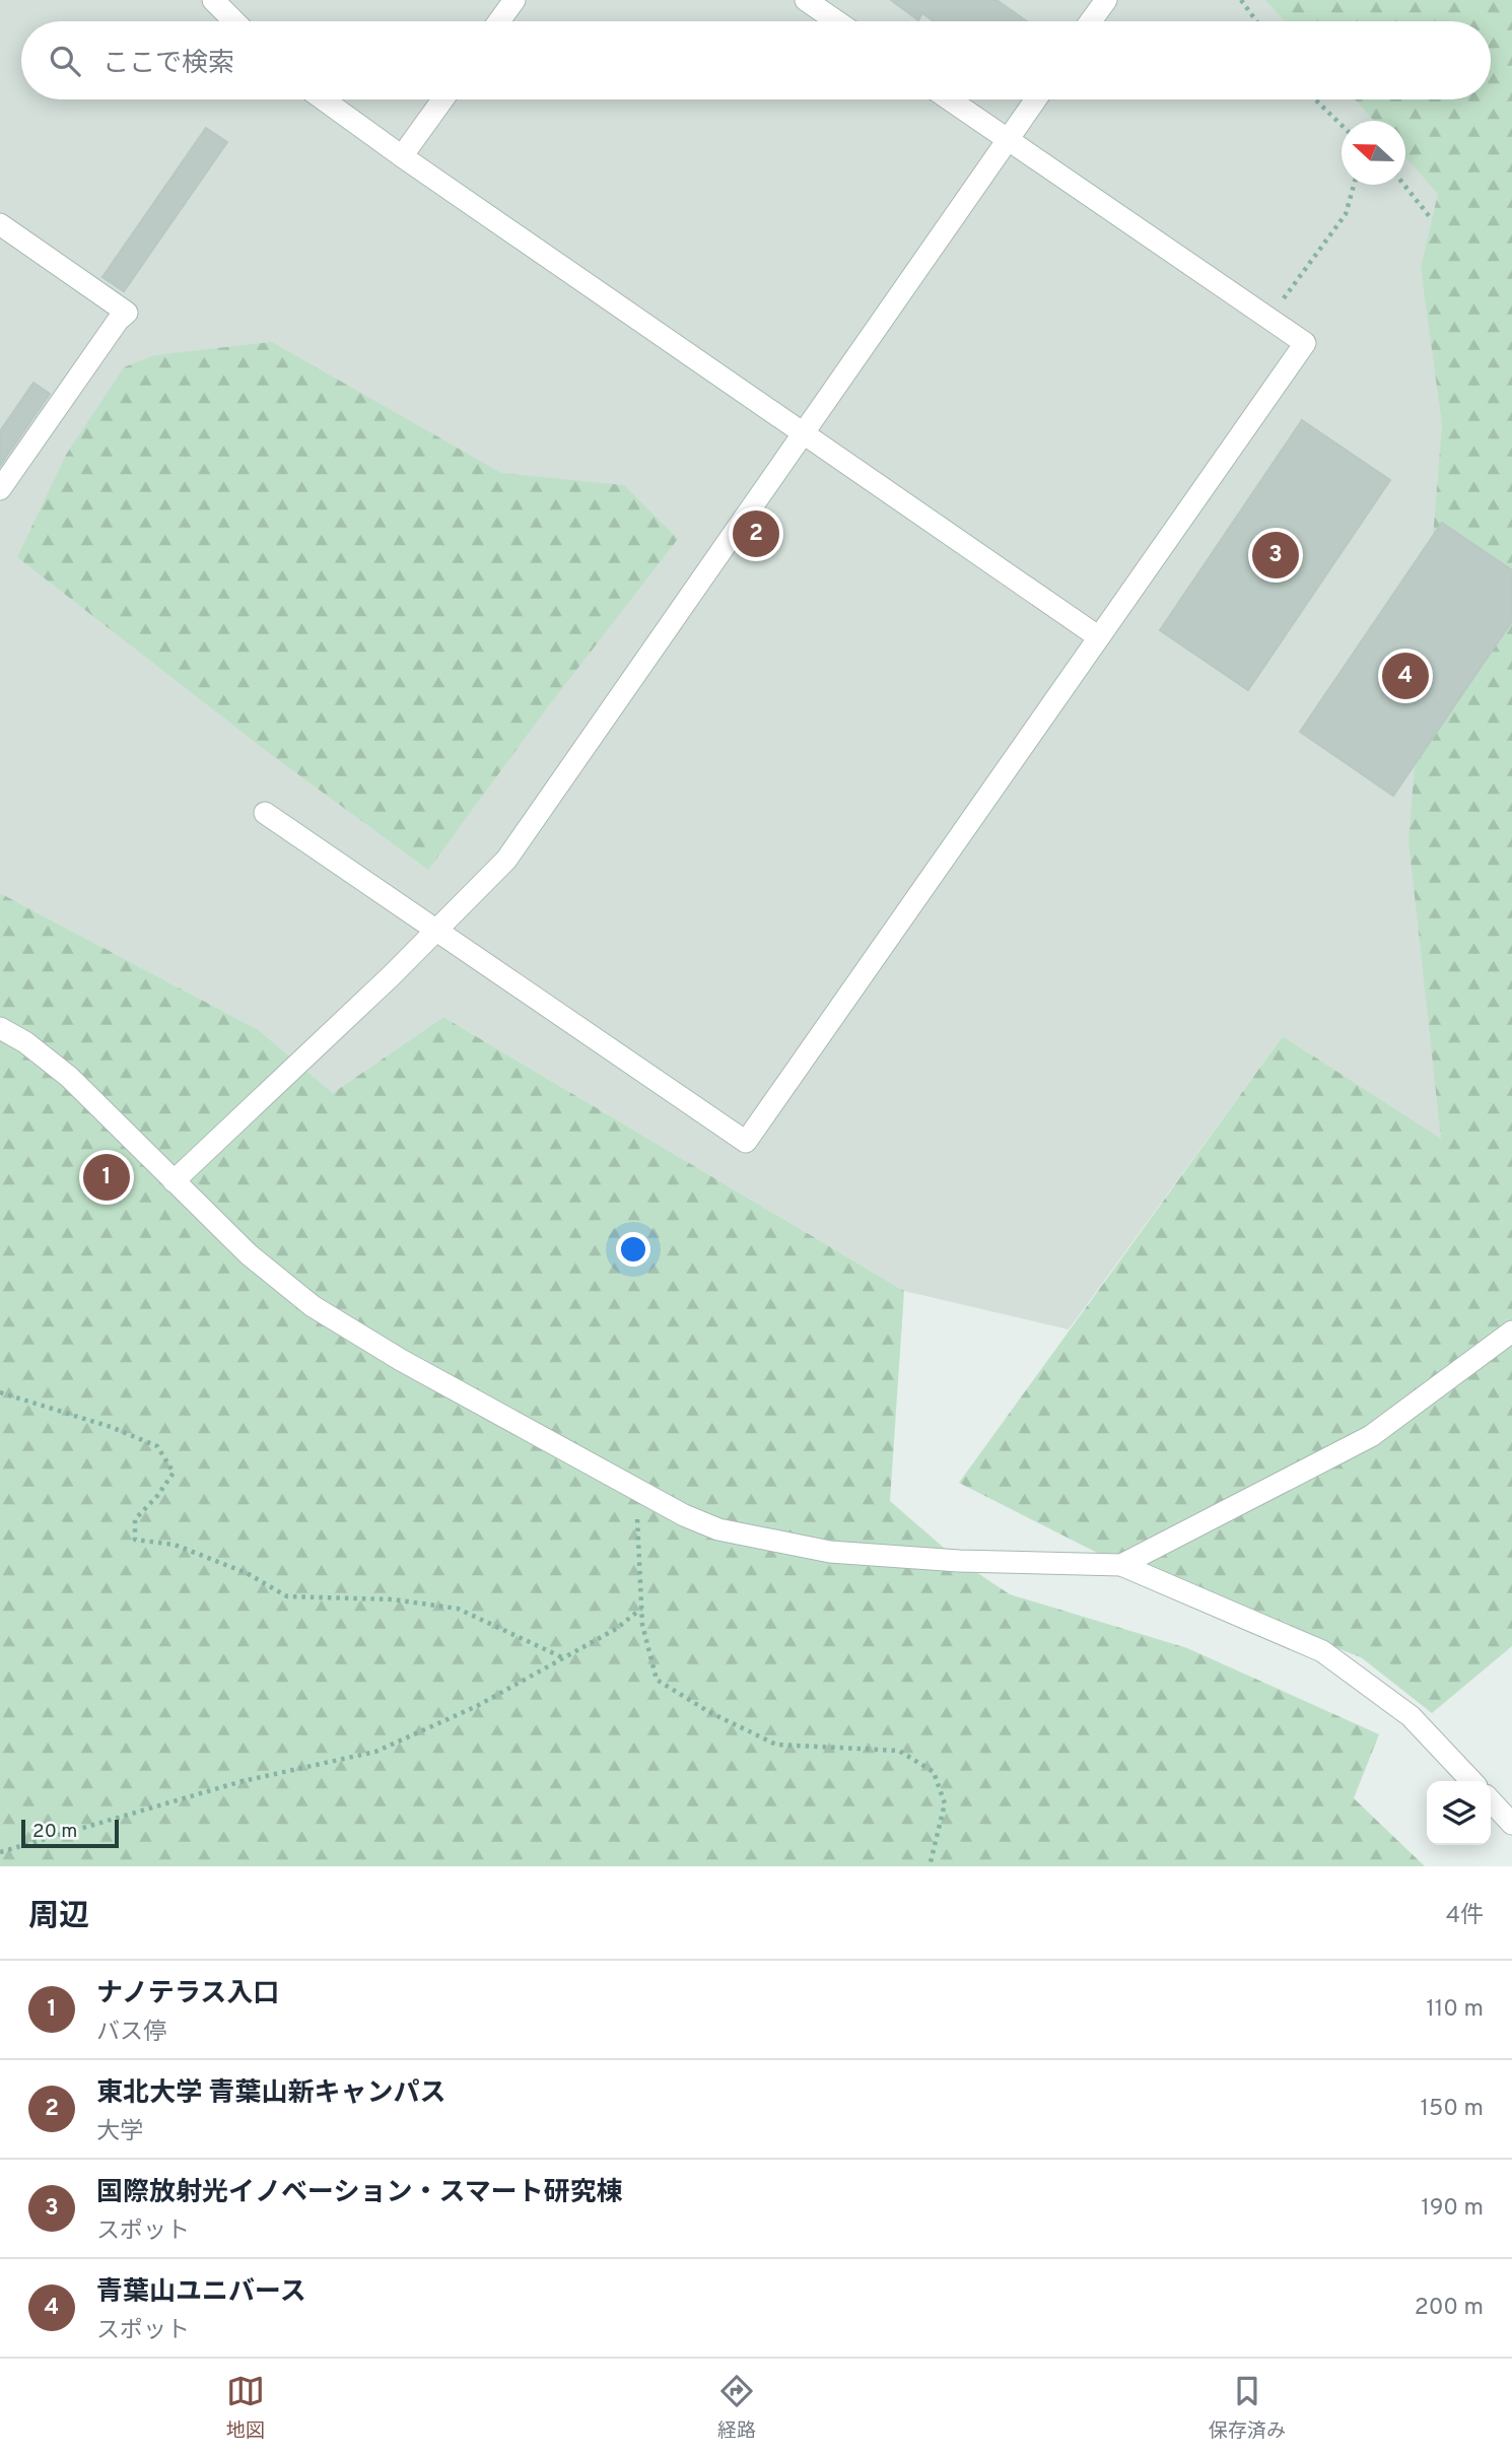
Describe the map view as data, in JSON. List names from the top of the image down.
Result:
{
  "scale_bar": "20 m",
  "north": "left",
  "page": {
    "search": "ここで検索",
    "pins": [
      "2",
      "3",
      "4",
      "1"
    ],
    "scale": "20 m",
    "heading": ["周辺", "4件"],
    "list": [
      {
        "mark": "1",
        "name": "ナノテラス入口",
        "note": "バス停",
        "value": "110 m"
      },
      {
        "mark": "2",
        "name": "東北大学 青葉山新キャンパス",
        "note": "大学",
        "value": "150 m"
      },
      {
        "mark": "3",
        "name": "国際放射光イノベーション・スマート研究棟",
        "note": "スポット",
        "value": "190 m"
      },
      {
        "mark": "4",
        "name": "青葉山ユニバース",
        "note": "スポット",
        "value": "200 m"
      }
    ],
    "nav": ["地図", "経路", "保存済み"]
  }
}
